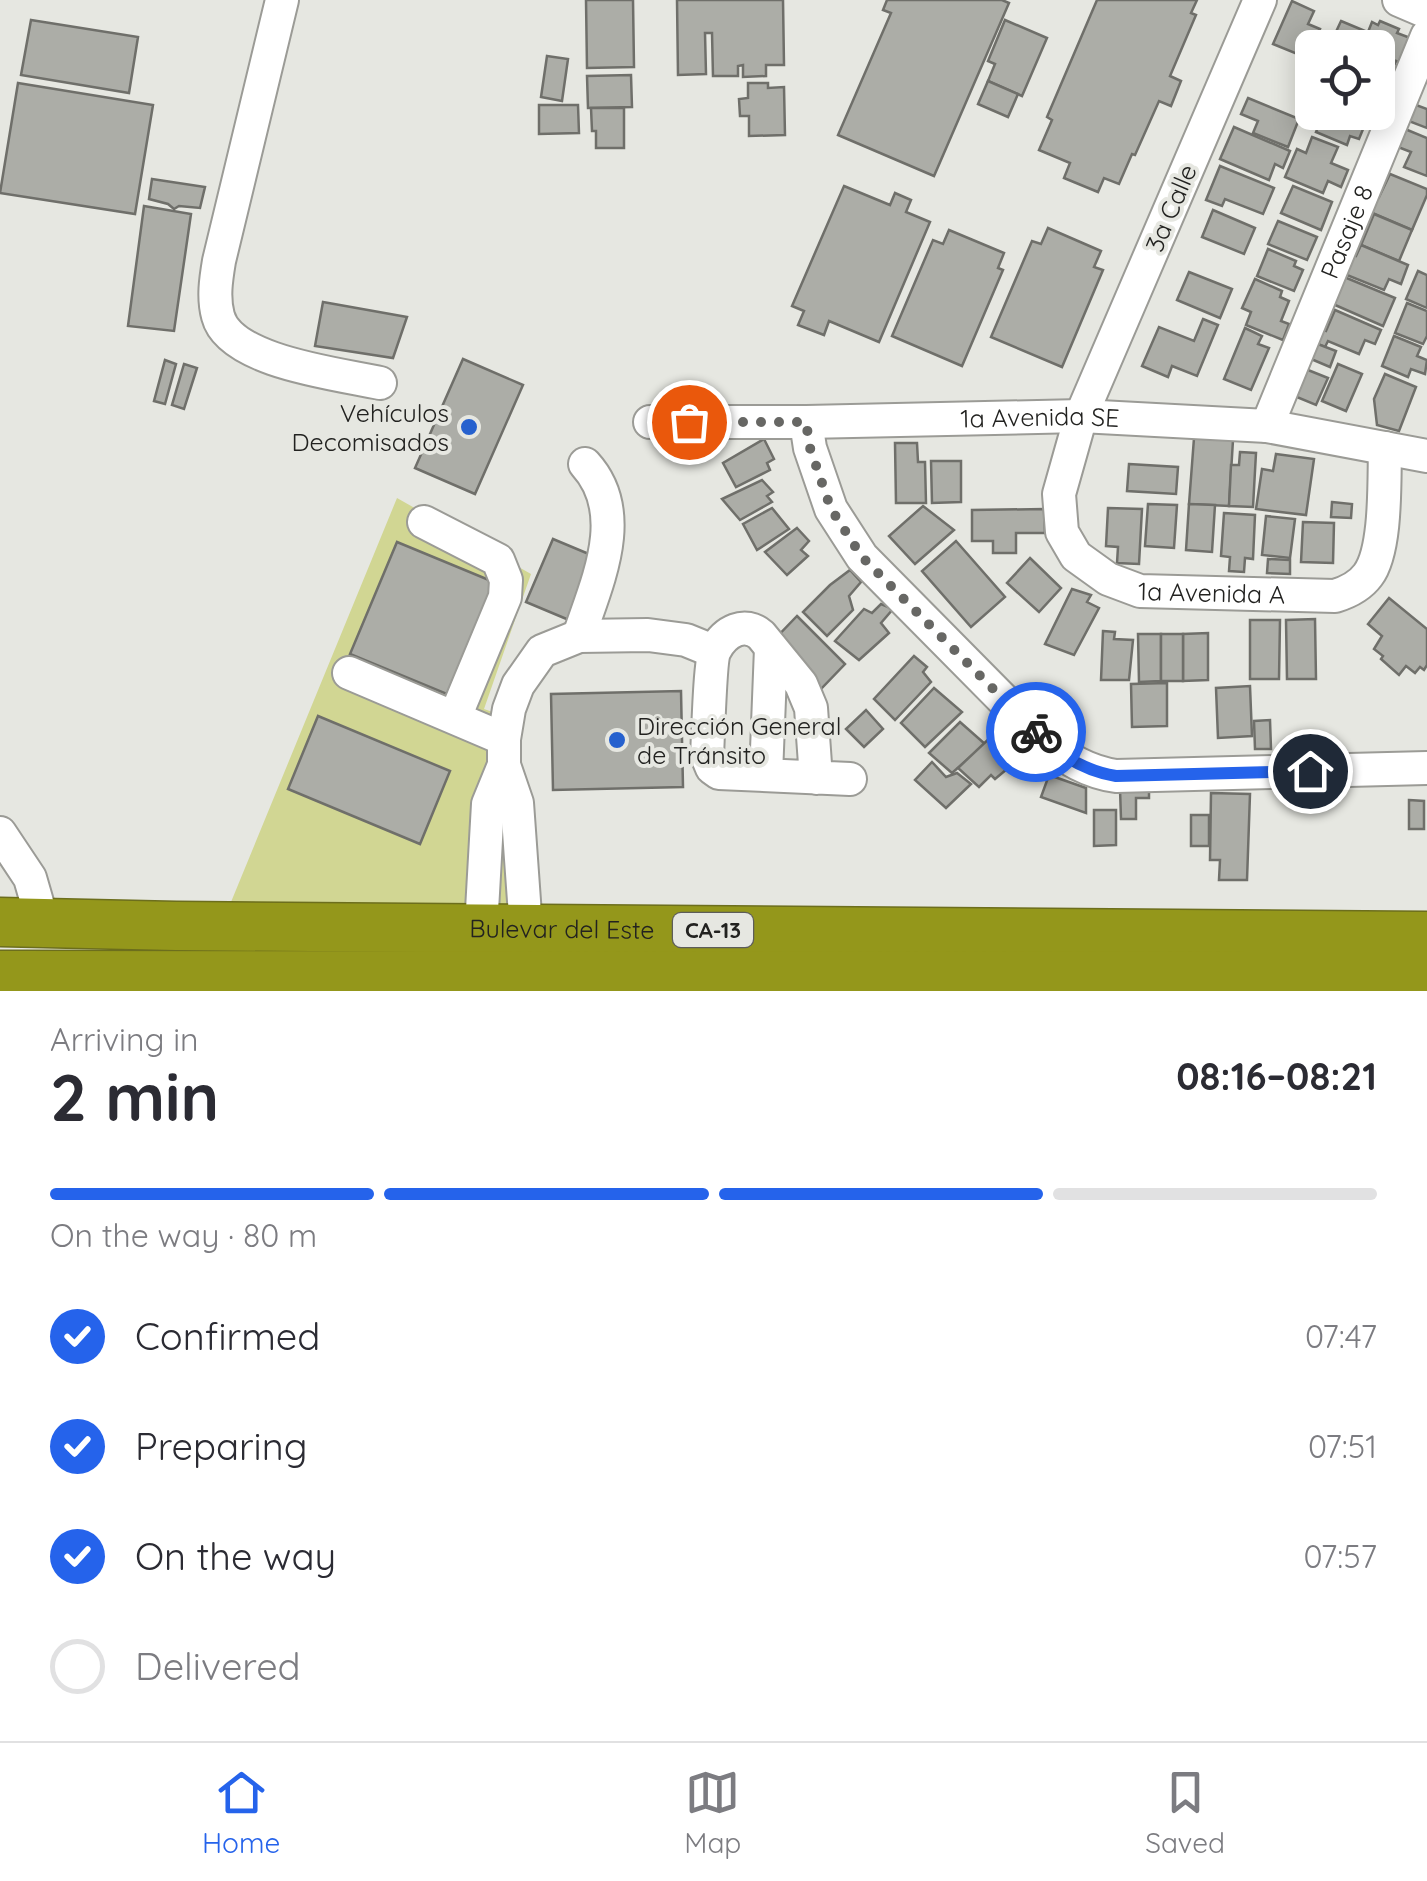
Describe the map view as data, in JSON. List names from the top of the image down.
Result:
{
  "streets": {
    "highway": ["Bulevar del Este", "CA-13"],
    "street": [
      "3a Calle",
      "Pasaje 8",
      "1a Avenida SE",
      "1a Avenida A"
    ]
  },
  "crossings": [
    ["3a Calle", "1a Avenida SE"],
    ["3a Calle", "1a Avenida A"],
    ["Pasaje 8", "1a Avenida SE"],
    ["1a Avenida SE", "1a Avenida A"]
  ],
  "places": ["Vehículos Decomisados", "Dirección General de Tránsito"],
  "page": {
    "heading": ["2 min", "Arriving in", "08:16–08:21"],
    "bar": "On the way · 80 m",
    "list": [
      ["Confirmed", "07:47"],
      ["Preparing", "07:51"],
      ["On the way", "07:57"],
      "Delivered"
    ],
    "tabs": ["Home", "Map", "Saved"]
  }
}
